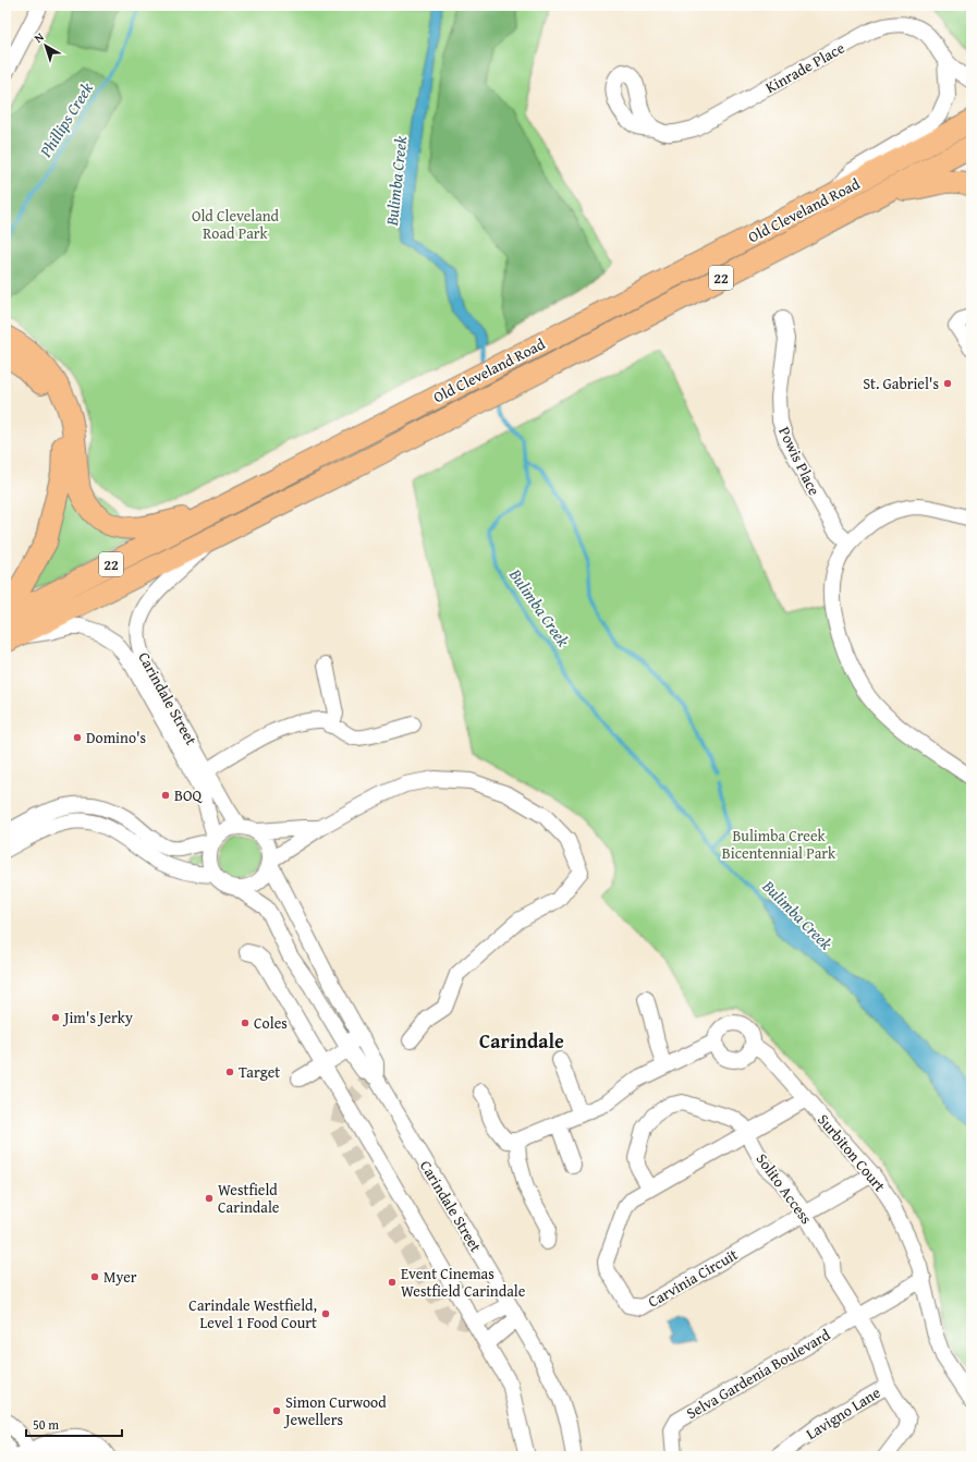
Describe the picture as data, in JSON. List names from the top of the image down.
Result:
{
  "streets": {
    "highway": ["Old Cleveland Road", "22"],
    "street": [
      "Kinrade Place",
      "Powis Place",
      "Carindale Street",
      "Surbiton Court",
      "Solito Access",
      "Carvinia Circuit",
      "Selva Gardenia Boulevard",
      "Lavigno Lane"
    ]
  },
  "crossings": [
    ["Kinrade Place", "Old Cleveland Road"],
    ["Old Cleveland Road", "Carindale Street"],
    ["Surbiton Court", "Carvinia Circuit"],
    ["Surbiton Court", "Selva Gardenia Boulevard"],
    ["Solito Access", "Carvinia Circuit"],
    ["Solito Access", "Selva Gardenia Boulevard"]
  ],
  "districts": ["Carindale"],
  "water": ["Phillips Creek", "Bulimba Creek"],
  "parks": ["Old Cleveland Road Park", "Bulimba Creek Bicentennial Park"],
  "places": [
    "St. Gabriel's",
    "Domino's",
    "BOQ",
    "Jim's Jerky",
    "Coles",
    "Target",
    "Westfield Carindale",
    "Myer",
    "Event Cinemas Westfield Carindale",
    "Carindale Westfield, Level 1 Food Court",
    "Simon Curwood Jewellers"
  ],
  "scale_bar": "50 m",
  "north": "top left"
}
